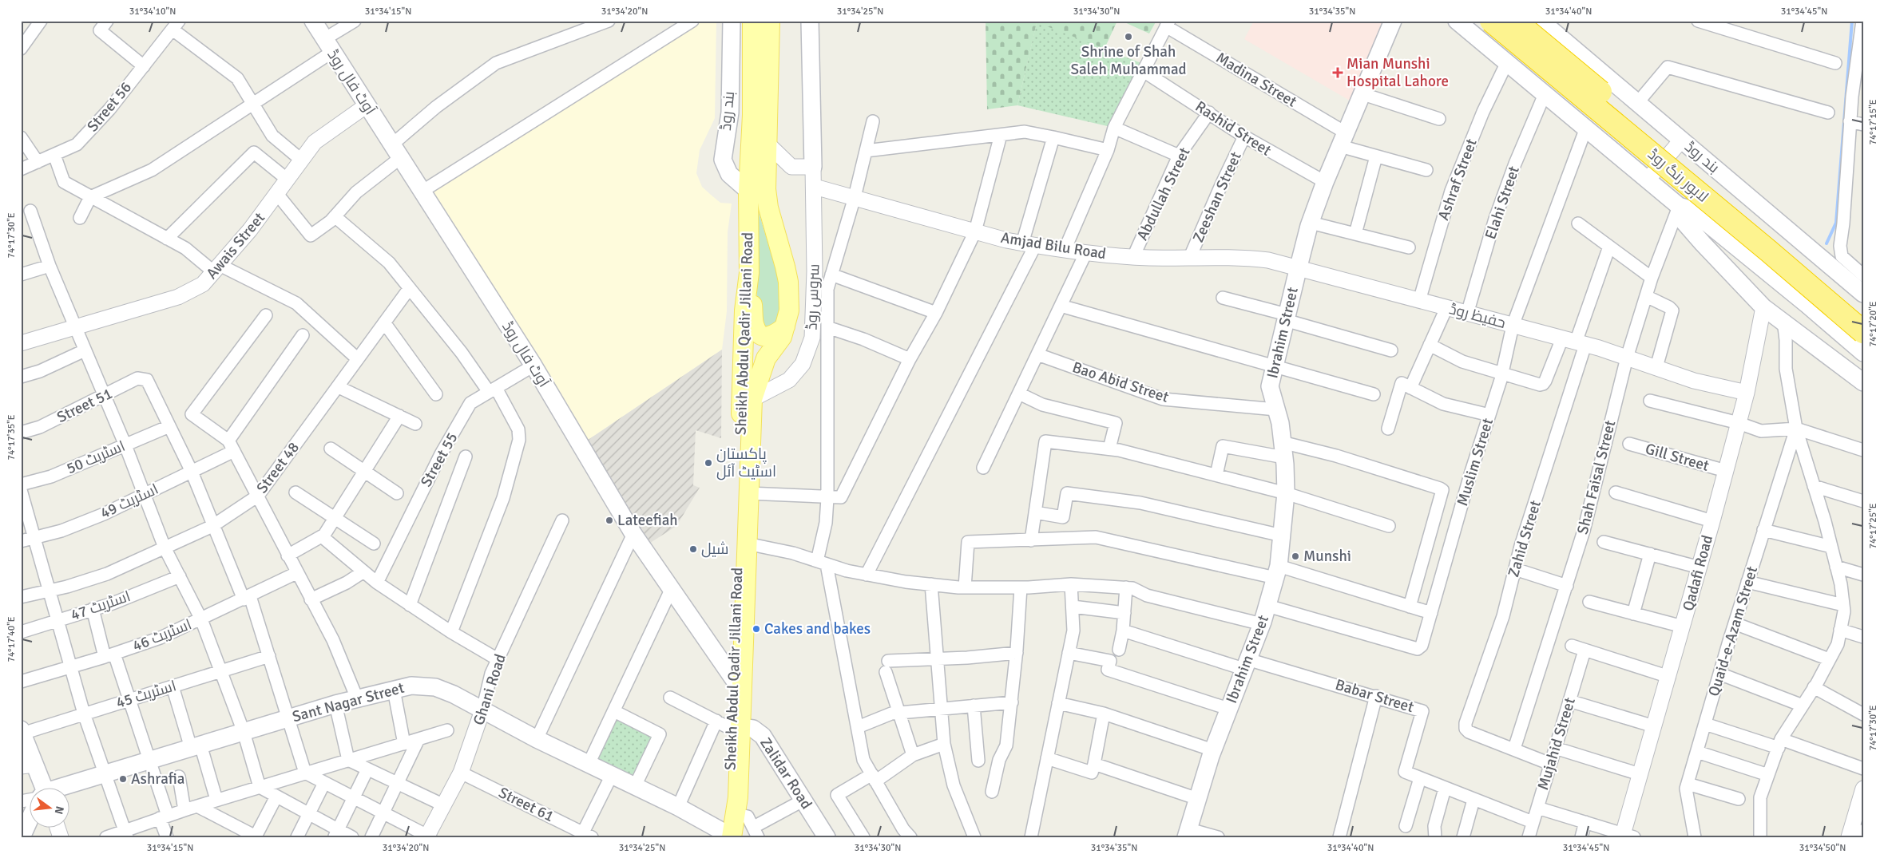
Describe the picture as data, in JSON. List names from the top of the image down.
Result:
{
  "streets": {
    "highway": ["لاہور رنگ روڈ"],
    "main road": [
      "آوٹ فال روڈ",
      "بند روڈ",
      "Ibrahim Street",
      "Sheikh Abdul Qadir Jillani Road",
      "Sant Nagar Street",
      "Zalidar Road"
    ],
    "street": [
      "Madina Street",
      "Street 56",
      "Rashid Street",
      "Ashraf Street",
      "Abdullah Street",
      "Zeeshan Street",
      "Elahi Street",
      "Awais Street",
      "Amjad Bilu Road",
      "سروس روڈ",
      "حفیظ روڈ",
      "Bao Abid Street",
      "Street 51",
      "اسٹریٹ 50",
      "Gill Street",
      "Street 55",
      "Muslim Street",
      "Street 48",
      "Shah Faisal Street",
      "اسٹریٹ 49",
      "Zahid Street",
      "Qadafi Road",
      "اسٹریٹ 47",
      "Quaid-e-Azam Street",
      "اسٹریٹ 46",
      "Ghani Road",
      "اسٹریٹ 45",
      "Babar Street",
      "Mujahid Street",
      "Street 61"
    ]
  },
  "crossings": [
    ["Madina Street", "Ibrahim Street"],
    ["آوٹ فال روڈ", "Awais Street"],
    ["آوٹ فال روڈ", "Sheikh Abdul Qadir Jillani Road"],
    ["آوٹ فال روڈ", "Street 55"],
    ["بند روڈ", "Sheikh Abdul Qadir Jillani Road"],
    ["Rashid Street", "Abdullah Street"],
    ["Rashid Street", "Zeeshan Street"],
    ["Rashid Street", "Ibrahim Street"],
    ["Ashraf Street", "حفیظ روڈ"],
    ["Abdullah Street", "Amjad Bilu Road"],
    ["Zeeshan Street", "Amjad Bilu Road"],
    ["Elahi Street", "حفیظ روڈ"],
    ["Amjad Bilu Road", "سروس روڈ"],
    ["Amjad Bilu Road", "حفیظ روڈ"],
    ["Amjad Bilu Road", "Ibrahim Street"],
    ["سروس روڈ", "Sheikh Abdul Qadir Jillani Road"],
    ["حفیظ روڈ", "Ibrahim Street"],
    ["حفیظ روڈ", "Muslim Street"],
    ["حفیظ روڈ", "Shah Faisal Street"],
    ["حفیظ روڈ", "Zahid Street"],
    ["حفیظ روڈ", "Qadafi Road"],
    ["Ibrahim Street", "Bao Abid Street"],
    ["Ibrahim Street", "Muslim Street"],
    ["Ibrahim Street", "Babar Street"],
    ["Sheikh Abdul Qadir Jillani Road", "Sant Nagar Street"],
    ["Sheikh Abdul Qadir Jillani Road", "Zalidar Road"],
    ["Street 51", "اسٹریٹ 50"],
    ["Gill Street", "Qadafi Road"],
    ["Shah Faisal Street", "Zahid Street"],
    ["Ghani Road", "Sant Nagar Street"],
    ["Ghani Road", "Street 61"],
    ["Babar Street", "Mujahid Street"]
  ],
  "places": {
    "other": [
      "Shrine of Shah Saleh Muhammad",
      "پاکستان اسٹیٹ آئل",
      "Lateefiah",
      "شیل",
      "Munshi",
      "Cakes and bakes",
      "Ashrafia"
    ],
    "health": ["Mian Munshi Hospital Lahore"]
  },
  "north": "right",
  "coordinates": [
    "31°34'10\"N",
    "31°34'15\"N",
    "31°34'20\"N",
    "31°34'25\"N",
    "31°34'30\"N",
    "31°34'35\"N",
    "31°34'40\"N",
    "31°34'45\"N",
    "74°17'15\"E",
    "74°17'30\"E",
    "74°17'20\"E",
    "74°17'35\"E",
    "74°17'25\"E",
    "74°17'40\"E",
    "31°34'50\"N"
  ]
}
